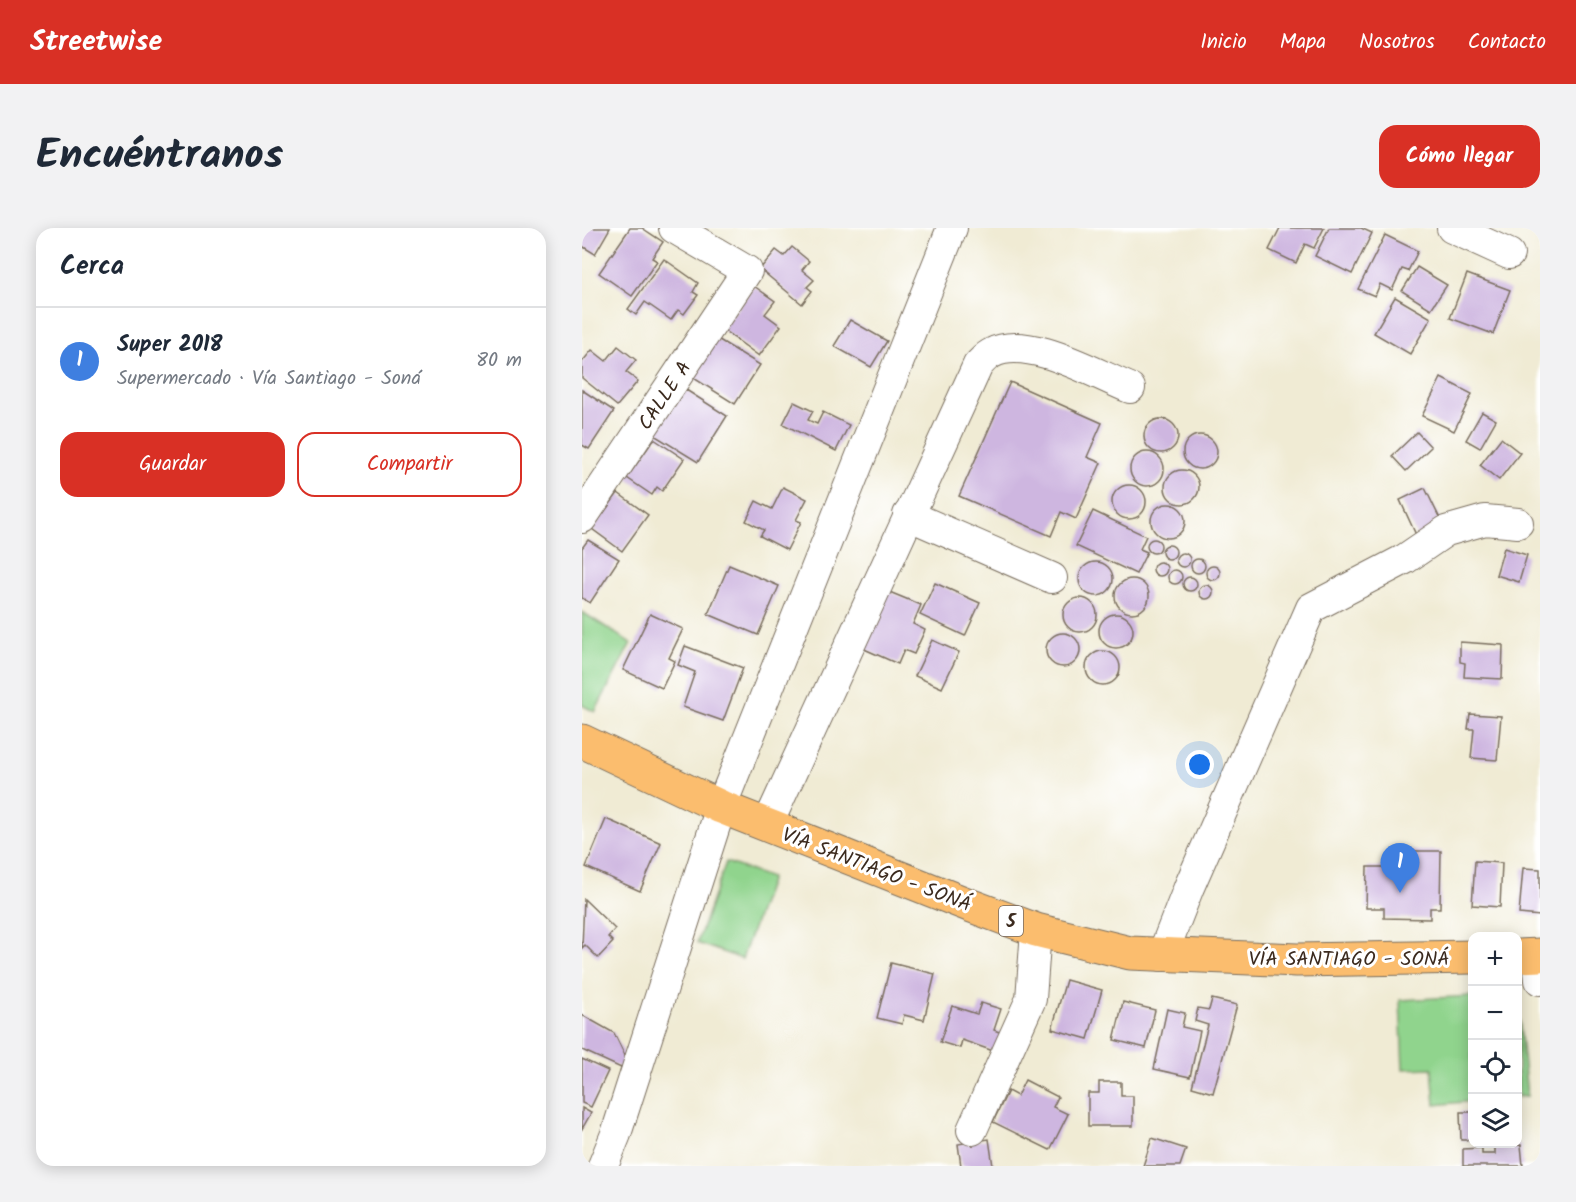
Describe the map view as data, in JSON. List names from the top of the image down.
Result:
{
  "streets": {
    "main road": ["VÍA SANTIAGO - SONÁ", "5"],
    "street": ["CALLE A"]
  },
  "page": {
    "header": "Streetwise",
    "nav": [
      "Inicio",
      "Mapa",
      "Nosotros",
      "Contacto"
    ],
    "title": "Encuéntranos",
    "buttons": [
      "Cómo llegar",
      ["Guardar", "Compartir"]
    ],
    "heading": "Cerca",
    "list": [
      {
        "mark": "1",
        "name": "Super 2018",
        "note": "Supermercado · Vía Santiago - Soná",
        "value": "80 m"
      }
    ],
    "pins": "1",
    "map_buttons": ["+", "−"]
  }
}
